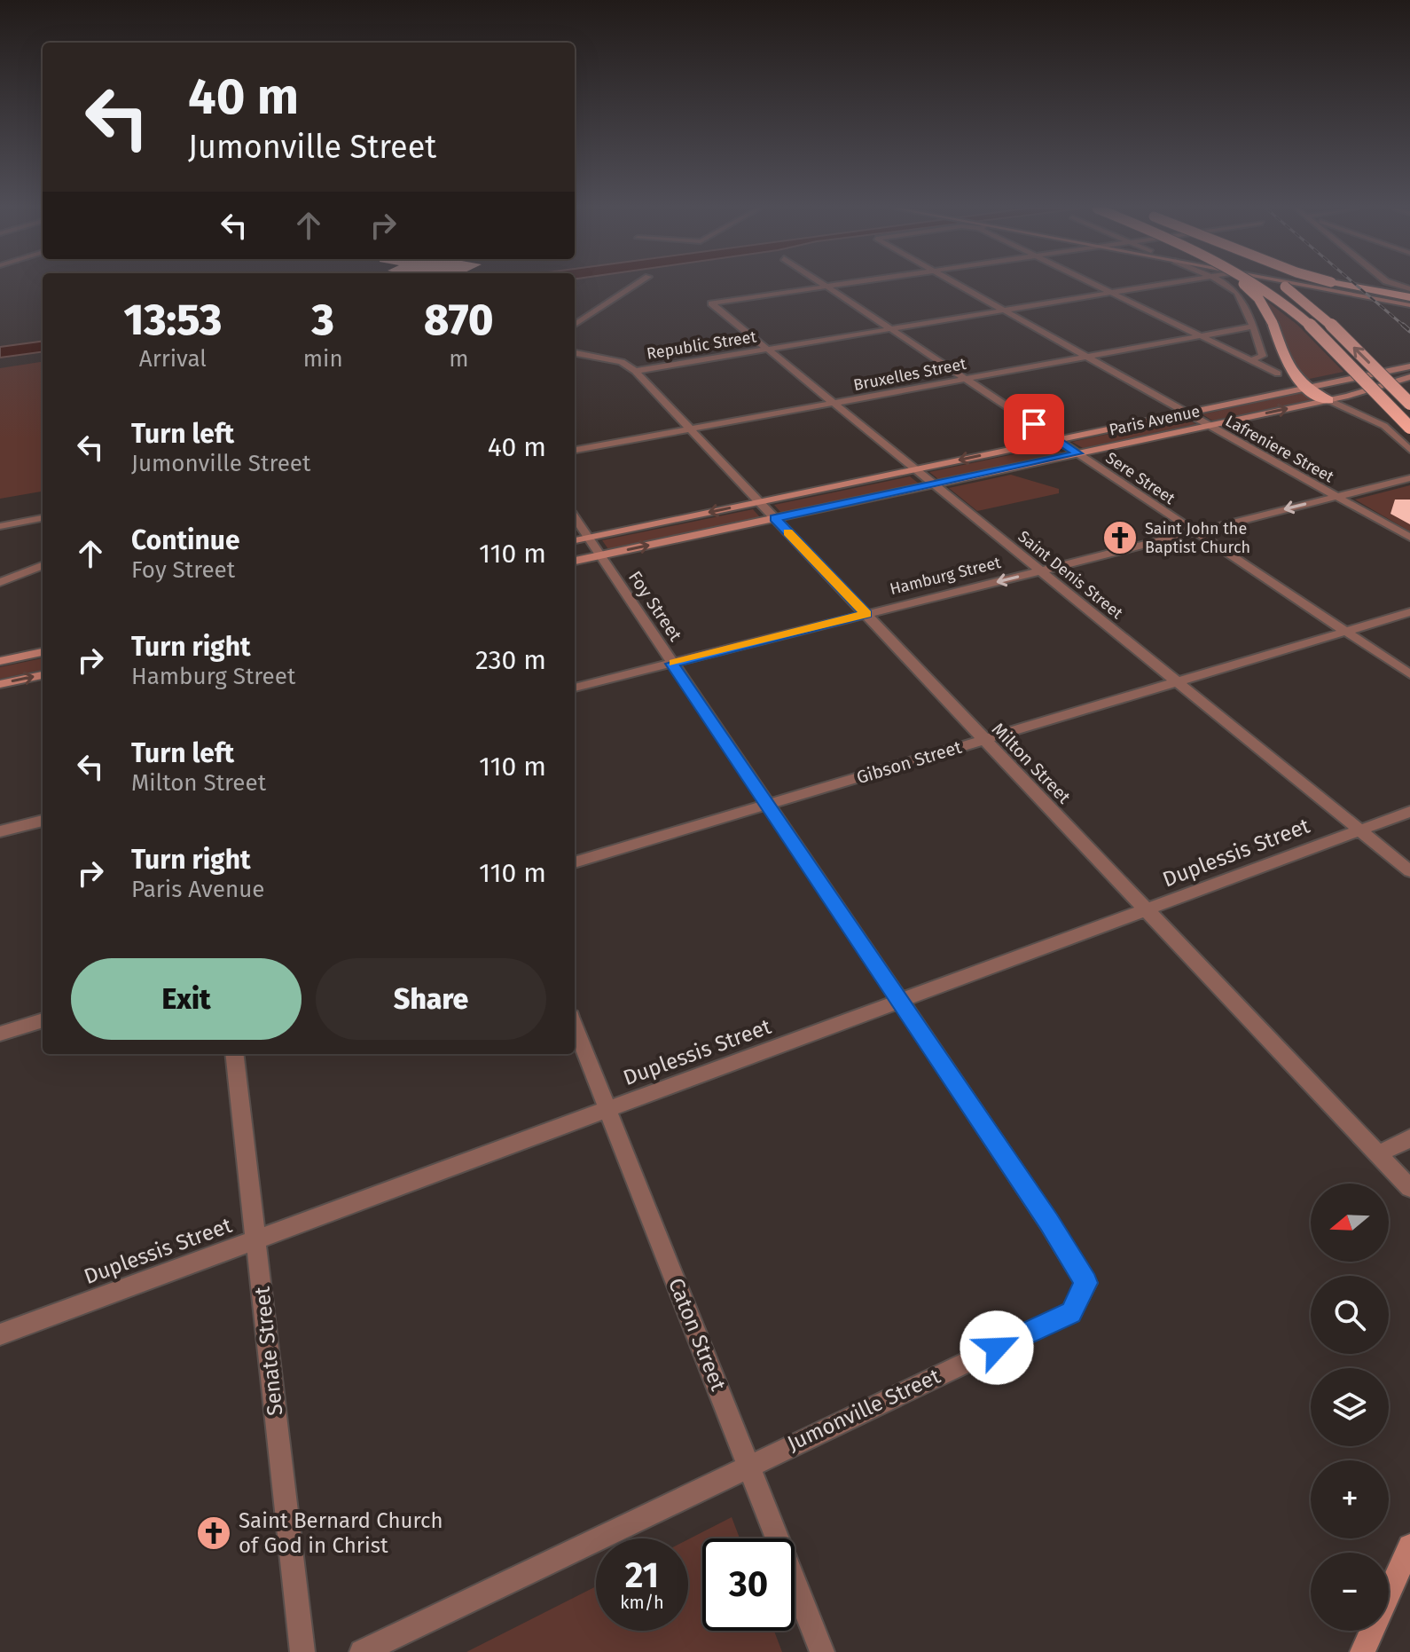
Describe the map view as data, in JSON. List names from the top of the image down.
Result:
{
  "streets": {
    "street": [
      "Republic Street",
      "Bruxelles Street",
      "Paris Avenue",
      "Lafreniere Street",
      "Sere Street",
      "Saint Denis Street",
      "Hamburg Street",
      "Foy Street",
      "Gibson Street",
      "Milton Street",
      "Duplessis Street",
      "Caton Street",
      "Senate Street",
      "Jumonville Street"
    ]
  },
  "crossings": [
    ["Republic Street", "Lafreniere Street"],
    ["Republic Street", "Sere Street"],
    ["Republic Street", "Saint Denis Street"],
    ["Republic Street", "Milton Street"],
    ["Bruxelles Street", "Lafreniere Street"],
    ["Bruxelles Street", "Sere Street"],
    ["Bruxelles Street", "Saint Denis Street"],
    ["Bruxelles Street", "Milton Street"],
    ["Paris Avenue", "Lafreniere Street"],
    ["Paris Avenue", "Sere Street"],
    ["Paris Avenue", "Saint Denis Street"],
    ["Paris Avenue", "Foy Street"],
    ["Paris Avenue", "Milton Street"],
    ["Lafreniere Street", "Hamburg Street"],
    ["Sere Street", "Saint Denis Street"],
    ["Sere Street", "Hamburg Street"],
    ["Sere Street", "Gibson Street"],
    ["Saint Denis Street", "Hamburg Street"],
    ["Saint Denis Street", "Gibson Street"],
    ["Saint Denis Street", "Duplessis Street"],
    ["Hamburg Street", "Foy Street"],
    ["Hamburg Street", "Milton Street"],
    ["Foy Street", "Gibson Street"],
    ["Foy Street", "Duplessis Street"],
    ["Foy Street", "Jumonville Street"],
    ["Gibson Street", "Milton Street"],
    ["Milton Street", "Duplessis Street"],
    ["Duplessis Street", "Caton Street"],
    ["Duplessis Street", "Senate Street"],
    ["Duplessis Street", "Jumonville Street"],
    ["Caton Street", "Jumonville Street"]
  ],
  "one_way": ["Hamburg Street"],
  "places": {
    "church": ["Saint John the Baptist Church", "Saint Bernard Church of God in Christ"]
  },
  "north": "left",
  "page": {
    "turn": ["40 m", "Jumonville Street"],
    "eta": [
      "13:53",
      "Arrival",
      "3",
      "min",
      "870",
      "m"
    ],
    "list": [
      {
        "name": "Turn left",
        "note": "Jumonville Street",
        "value": "40 m"
      },
      {
        "name": "Continue",
        "note": "Foy Street",
        "value": "110 m"
      },
      {
        "name": "Turn right",
        "note": "Hamburg Street",
        "value": "230 m"
      },
      {
        "name": "Turn left",
        "note": "Milton Street",
        "value": "110 m"
      },
      {
        "name": "Turn right",
        "note": "Paris Avenue",
        "value": "110 m"
      }
    ],
    "buttons": ["Exit", "Share"],
    "map_buttons": ["+", "−"],
    "speed": "21 km/h",
    "limit": "30"
  }
}
